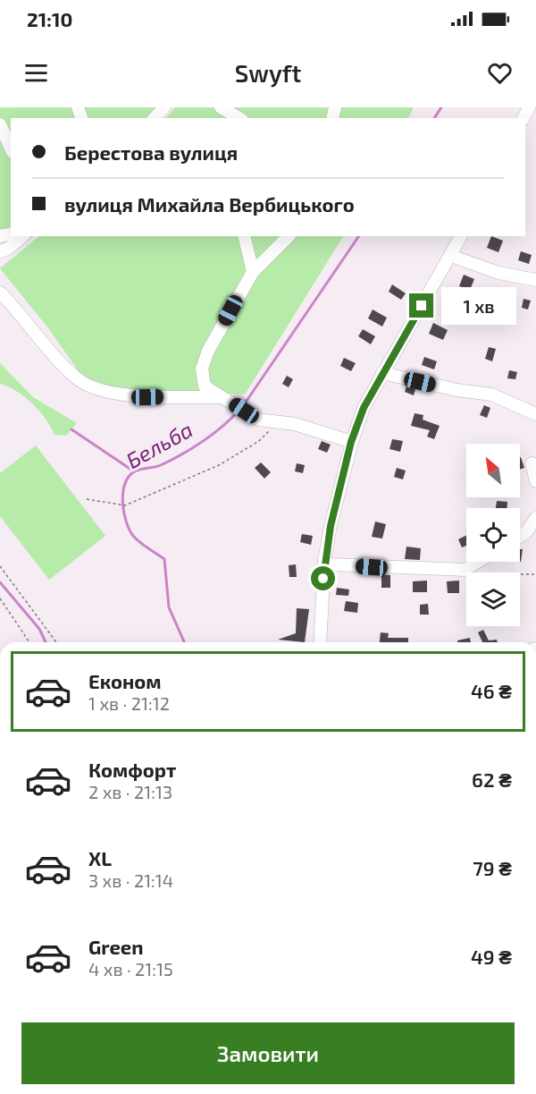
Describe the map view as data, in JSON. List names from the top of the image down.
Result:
{
  "water": ["Бельба"],
  "north": "top left",
  "page": {
    "status": "21:10",
    "header": "Swyft",
    "banner": ["Берестова вулиця", "вулиця Михайла Вербицького"],
    "bubble": "1 хв",
    "list": [
      {
        "name": "Економ",
        "note": "1 хв · 21:12",
        "value": "46 ₴"
      },
      {
        "name": "Комфорт",
        "note": "2 хв · 21:13",
        "value": "62 ₴"
      },
      {
        "name": "XL",
        "note": "3 хв · 21:14",
        "value": "79 ₴"
      },
      {
        "name": "Green",
        "note": "4 хв · 21:15",
        "value": "49 ₴"
      }
    ],
    "buttons": "Замовити"
  }
}
